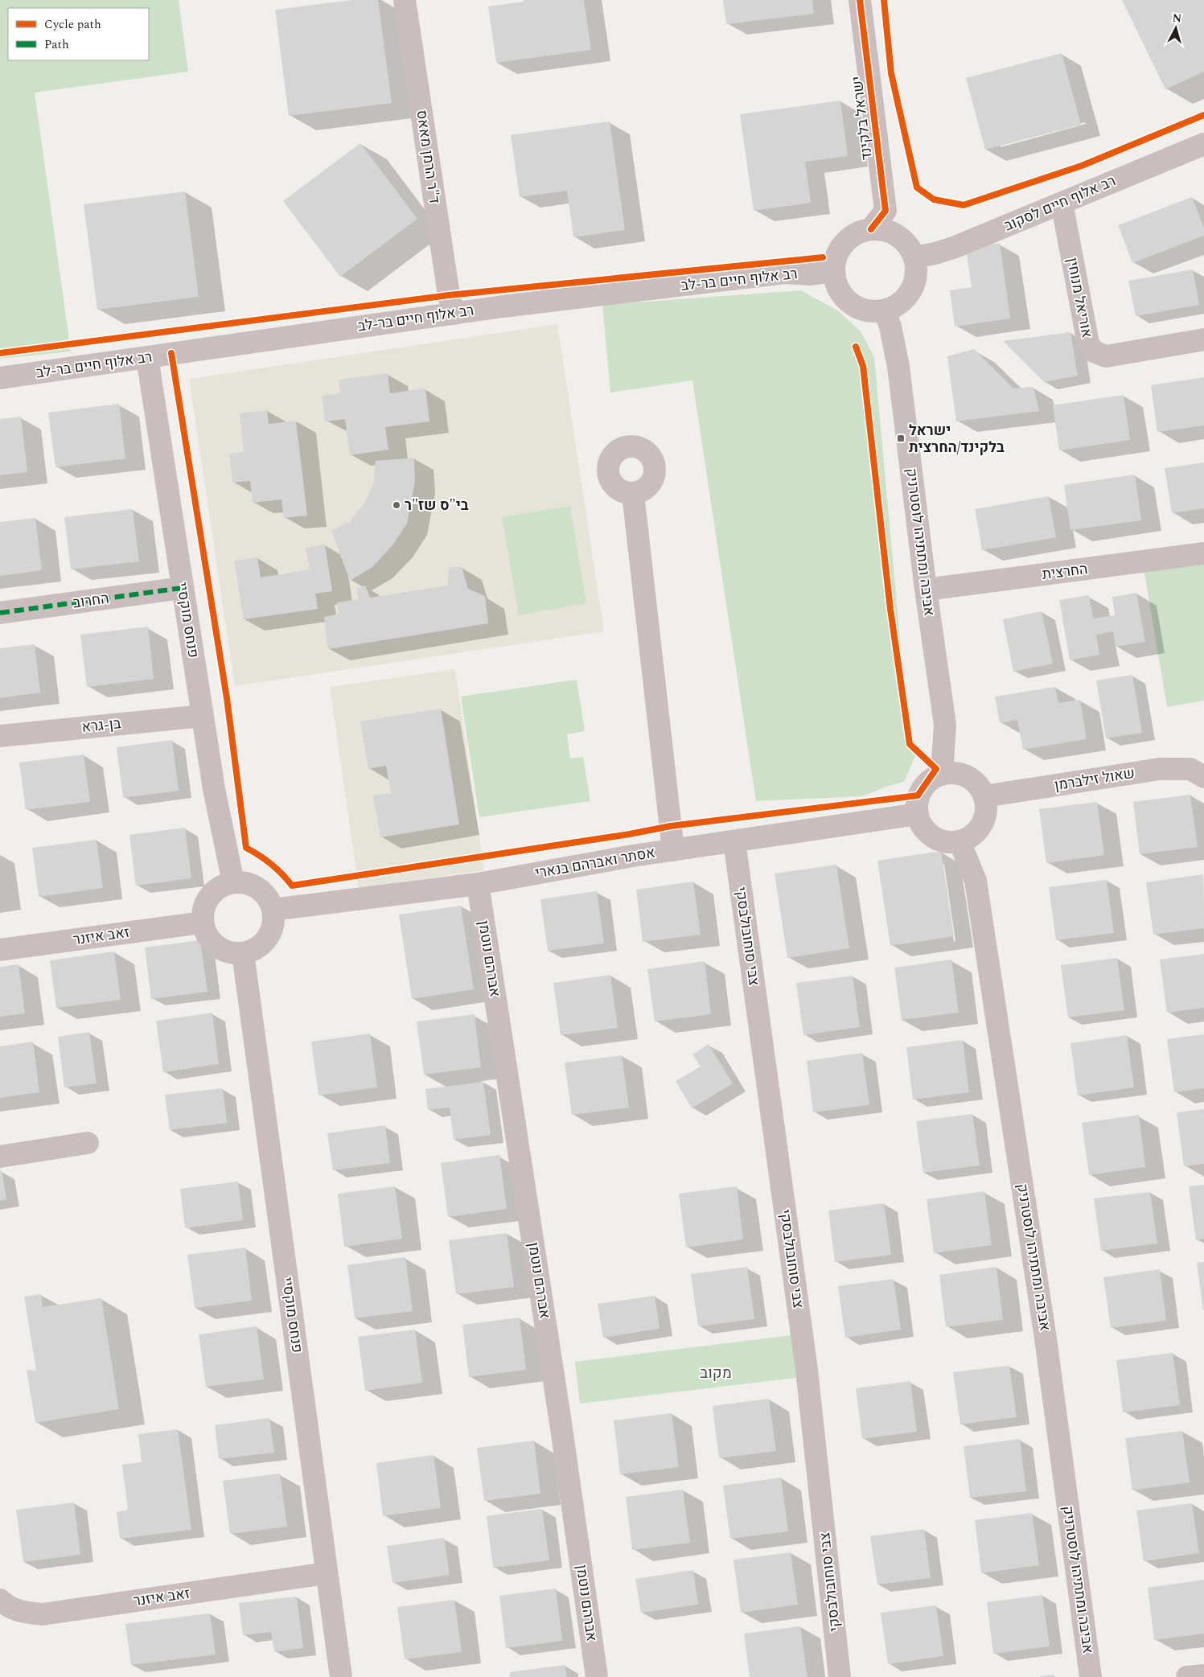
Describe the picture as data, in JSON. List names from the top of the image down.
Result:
{
  "streets": {
    "street": [
      "ישראל בלקינד",
      "ד\"ר הרמן מאאס",
      "רב אלוף חיים לסקוב",
      "רב אלוף חיים בר-לב",
      "אוריאל מנוחין",
      "אביבה ומתתיהו לוסטרניק",
      "החרצית",
      "החרוב",
      "פנחס מוקסיי",
      "בן-גרא",
      "שאול זילברמן",
      "אסתר ואברהם בנארי",
      "זאב איזנר",
      "צבי סוחובולבסקי",
      "אברהם נוטמן"
    ]
  },
  "crossings": [
    ["ישראל בלקינד", "רב אלוף חיים לסקוב"],
    ["ישראל בלקינד", "רב אלוף חיים בר-לב"],
    ["ישראל בלקינד", "אביבה ומתתיהו לוסטרניק"],
    ["ד\"ר הרמן מאאס", "רב אלוף חיים בר-לב"],
    ["רב אלוף חיים לסקוב", "רב אלוף חיים בר-לב"],
    ["רב אלוף חיים לסקוב", "אוריאל מנוחין"],
    ["רב אלוף חיים לסקוב", "אביבה ומתתיהו לוסטרניק"],
    ["רב אלוף חיים בר-לב", "אביבה ומתתיהו לוסטרניק"],
    ["רב אלוף חיים בר-לב", "פנחס מוקסיי"],
    ["אביבה ומתתיהו לוסטרניק", "החרצית"],
    ["אביבה ומתתיהו לוסטרניק", "שאול זילברמן"],
    ["אביבה ומתתיהו לוסטרניק", "אסתר ואברהם בנארי"],
    ["החרוב", "פנחס מוקסיי"],
    ["פנחס מוקסיי", "בן-גרא"],
    ["פנחס מוקסיי", "אסתר ואברהם בנארי"],
    ["פנחס מוקסיי", "זאב איזנר"],
    ["שאול זילברמן", "אסתר ואברהם בנארי"],
    ["אסתר ואברהם בנארי", "זאב איזנר"],
    ["אסתר ואברהם בנארי", "צבי סוחובולבסקי"],
    ["אסתר ואברהם בנארי", "אברהם נוטמן"]
  ],
  "districts": ["מקוב"],
  "places": {
    "transit": ["ישראל בלקינד/החרצית"],
    "other": ["בי\"ס שז\"ר"]
  },
  "legend": ["Cycle path", "Path"],
  "north": "top"
}
